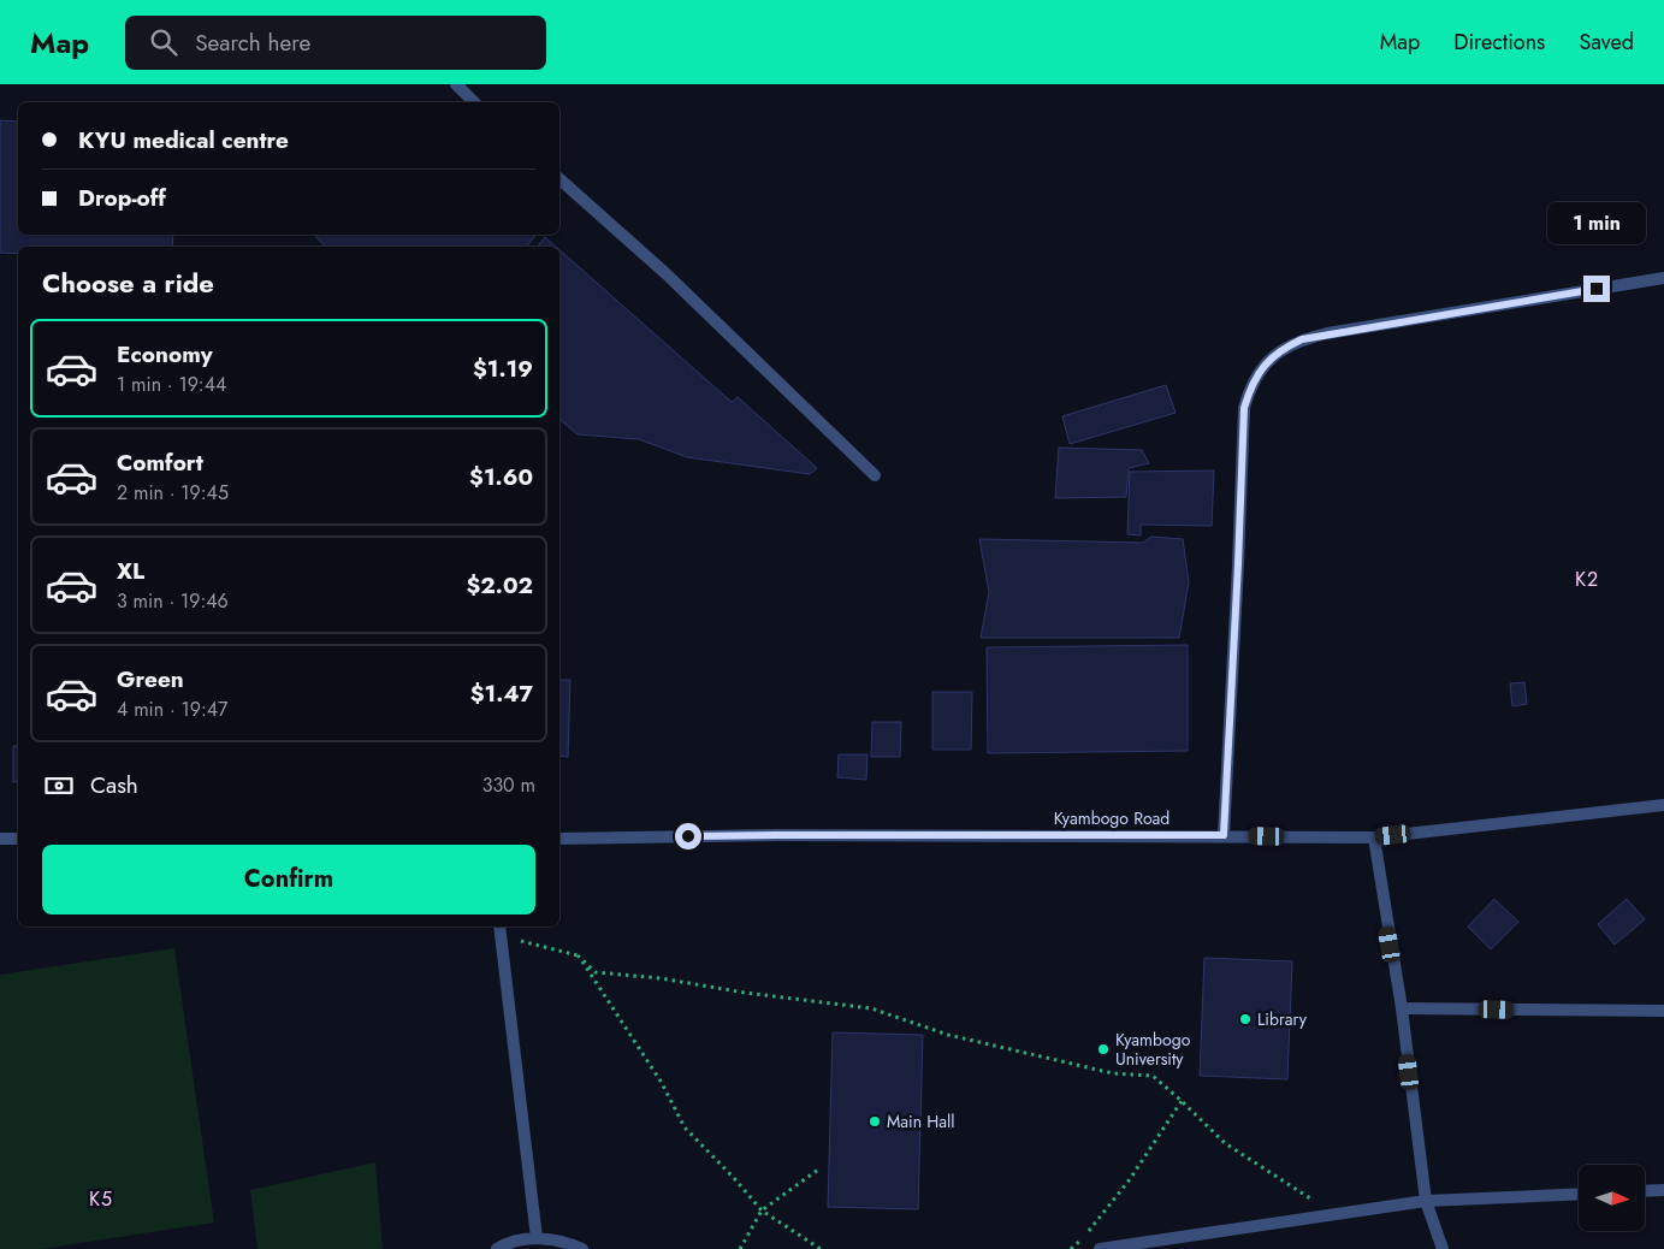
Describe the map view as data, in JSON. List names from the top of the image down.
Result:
{
  "streets": {
    "street": ["Kyambogo Road"]
  },
  "districts": ["K2", "K5"],
  "places": ["Library", "Kyambogo University", "Main Hall"],
  "north": "right",
  "page": {
    "header": "Map",
    "search": "Search here",
    "nav": ["Map", "Directions", "Saved"],
    "banner": ["KYU medical centre", "Drop-off"],
    "bubble": "1 min",
    "heading": "Choose a ride",
    "list": [
      {
        "name": "Economy",
        "note": "1 min · 19:44",
        "value": "$1.19"
      },
      {
        "name": "Comfort",
        "note": "2 min · 19:45",
        "value": "$1.60"
      },
      {
        "name": "XL",
        "note": "3 min · 19:46",
        "value": "$2.02"
      },
      {
        "name": "Green",
        "note": "4 min · 19:47",
        "value": "$1.47"
      }
    ],
    "pay": ["Cash", "330 m"],
    "buttons": "Confirm"
  }
}
